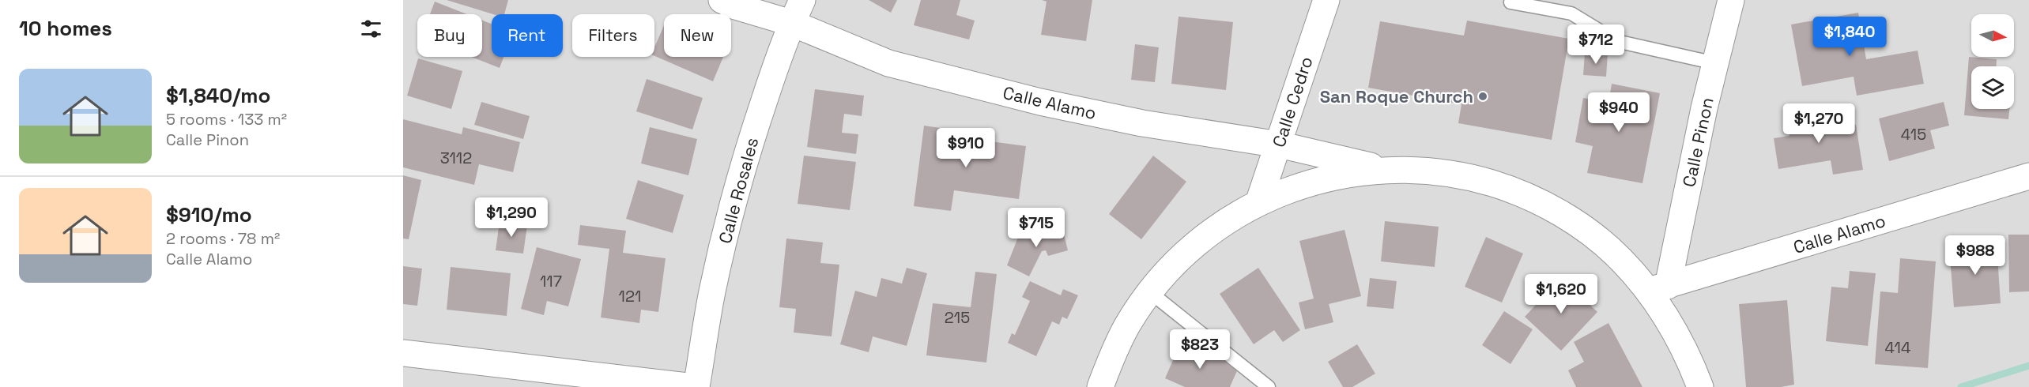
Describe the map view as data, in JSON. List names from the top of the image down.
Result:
{
  "streets": {
    "street": [
      "Calle Cedro",
      "Calle Alamo",
      "Calle Pinon",
      "Calle Rosales"
    ]
  },
  "crossings": [
    ["Calle Cedro", "Calle Alamo"],
    ["Calle Alamo", "Calle Pinon"],
    ["Calle Alamo", "Calle Rosales"]
  ],
  "places": ["San Roque Church"],
  "house_numbers": [
    "415",
    "3112",
    "117",
    "121",
    "215",
    "414"
  ],
  "north": "right",
  "page": {
    "heading": "10 homes",
    "chip": [
      "Buy",
      "Rent",
      "Filters",
      "New"
    ],
    "price": [
      "$1,840",
      "$712",
      "$940",
      "$1,270",
      "$910",
      "$1,290",
      "$715",
      "$988",
      "$1,620",
      "$823"
    ],
    "list": [
      {
        "name": "$1,840/mo",
        "note": "5 rooms · 133 m² · Calle Pinon"
      },
      {
        "name": "$910/mo",
        "note": "2 rooms · 78 m² · Calle Alamo"
      }
    ]
  }
}
